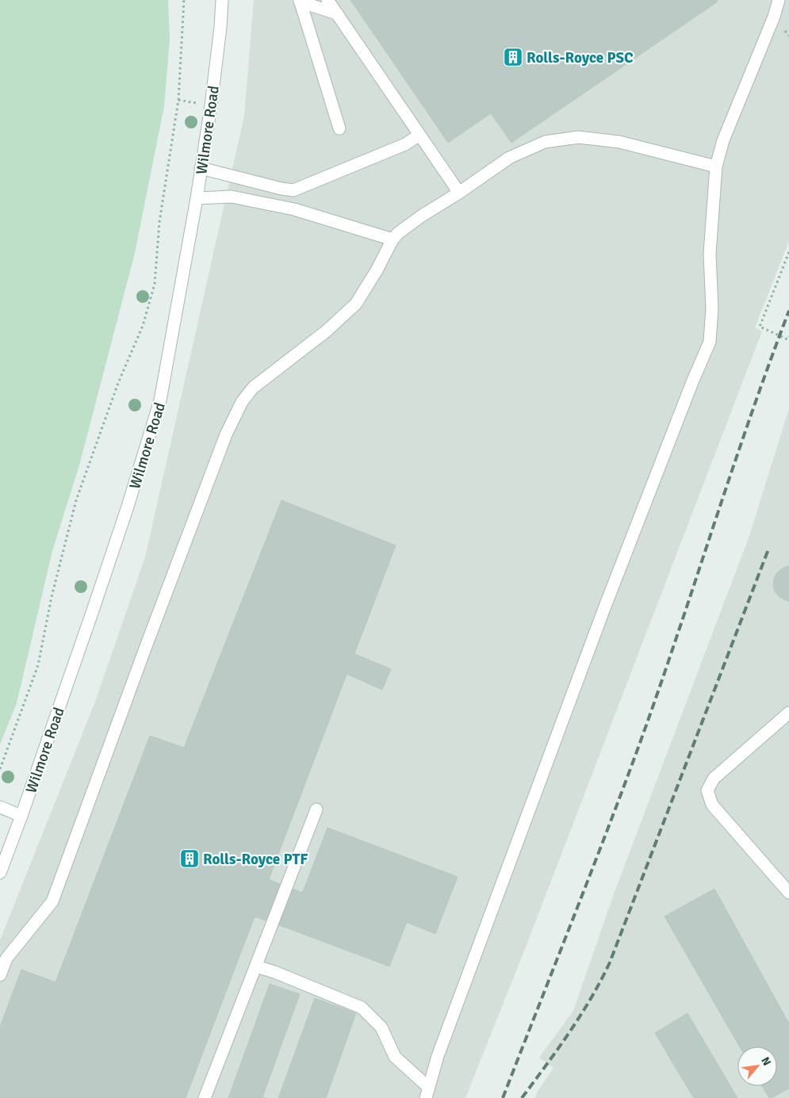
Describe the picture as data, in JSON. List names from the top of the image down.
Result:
{
  "streets": {
    "street": ["Wilmore Road"]
  },
  "places": {
    "building": ["Rolls-Royce PSC", "Rolls-Royce PTF"]
  },
  "north": "top right"
}
